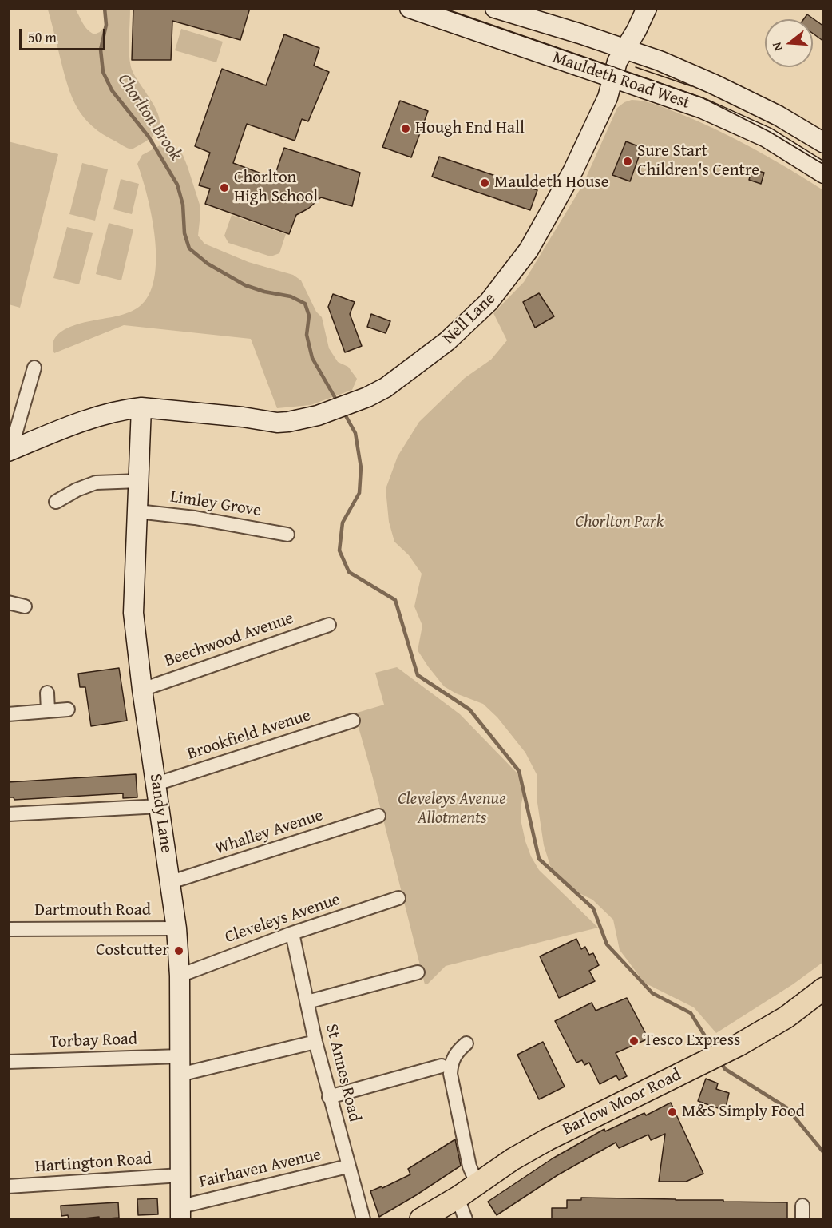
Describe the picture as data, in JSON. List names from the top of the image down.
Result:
{
  "streets": {
    "main road": ["Barlow Moor Road"],
    "street": [
      "Mauldeth Road West",
      "Nell Lane",
      "Limley Grove",
      "Beechwood Avenue",
      "Brookfield Avenue",
      "Sandy Lane",
      "Whalley Avenue",
      "Dartmouth Road",
      "Cleveleys Avenue",
      "Torbay Road",
      "St Annes Road",
      "Hartington Road",
      "Fairhaven Avenue"
    ]
  },
  "crossings": [
    ["Mauldeth Road West", "Nell Lane"],
    ["Nell Lane", "Sandy Lane"],
    ["Limley Grove", "Sandy Lane"],
    ["Beechwood Avenue", "Sandy Lane"],
    ["Brookfield Avenue", "Sandy Lane"],
    ["Sandy Lane", "Whalley Avenue"],
    ["Sandy Lane", "Dartmouth Road"],
    ["Sandy Lane", "Cleveleys Avenue"],
    ["Sandy Lane", "Torbay Road"],
    ["Sandy Lane", "Hartington Road"],
    ["Sandy Lane", "Fairhaven Avenue"],
    ["Cleveleys Avenue", "St Annes Road"],
    ["Torbay Road", "St Annes Road"],
    ["St Annes Road", "Fairhaven Avenue"]
  ],
  "water": ["Chorlton Brook"],
  "parks": ["Chorlton Park", "Cleveleys Avenue Allotments"],
  "places": [
    "Hough End Hall",
    "Sure Start Children's Centre",
    "Mauldeth House",
    "Chorlton High School",
    "Costcutter",
    "Tesco Express",
    "M&S Simply Food"
  ],
  "scale_bar": "50 m",
  "north": "left"
}
